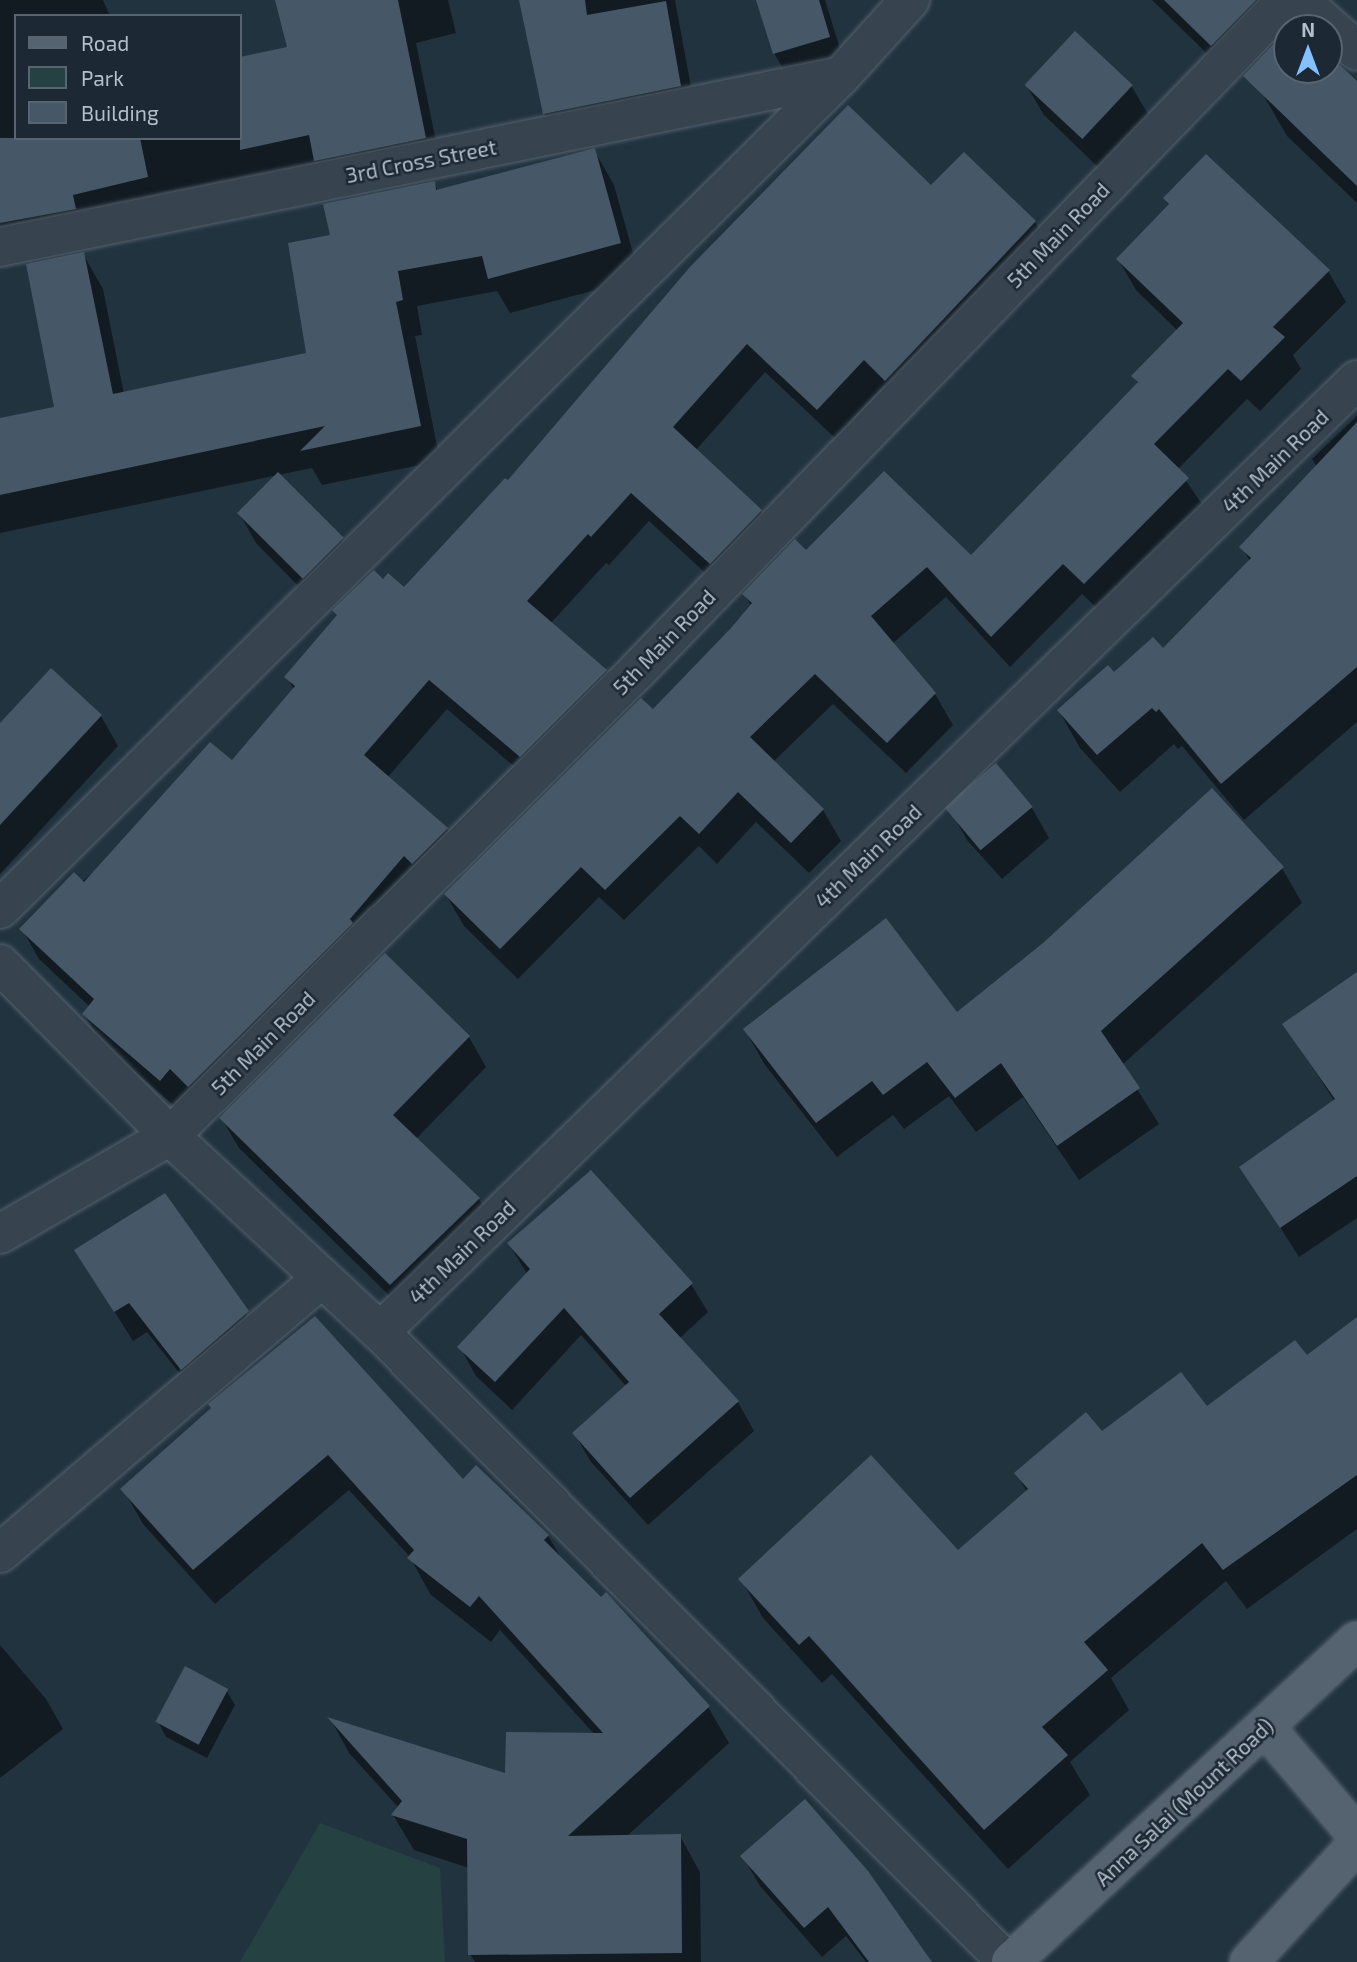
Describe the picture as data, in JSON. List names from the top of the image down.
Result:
{
  "streets": {
    "main road": ["Anna Salai (Mount Road)"],
    "street": ["3rd Cross Street", "5th Main Road", "4th Main Road"]
  },
  "legend": ["Road", "Park", "Building"],
  "north": "top"
}
